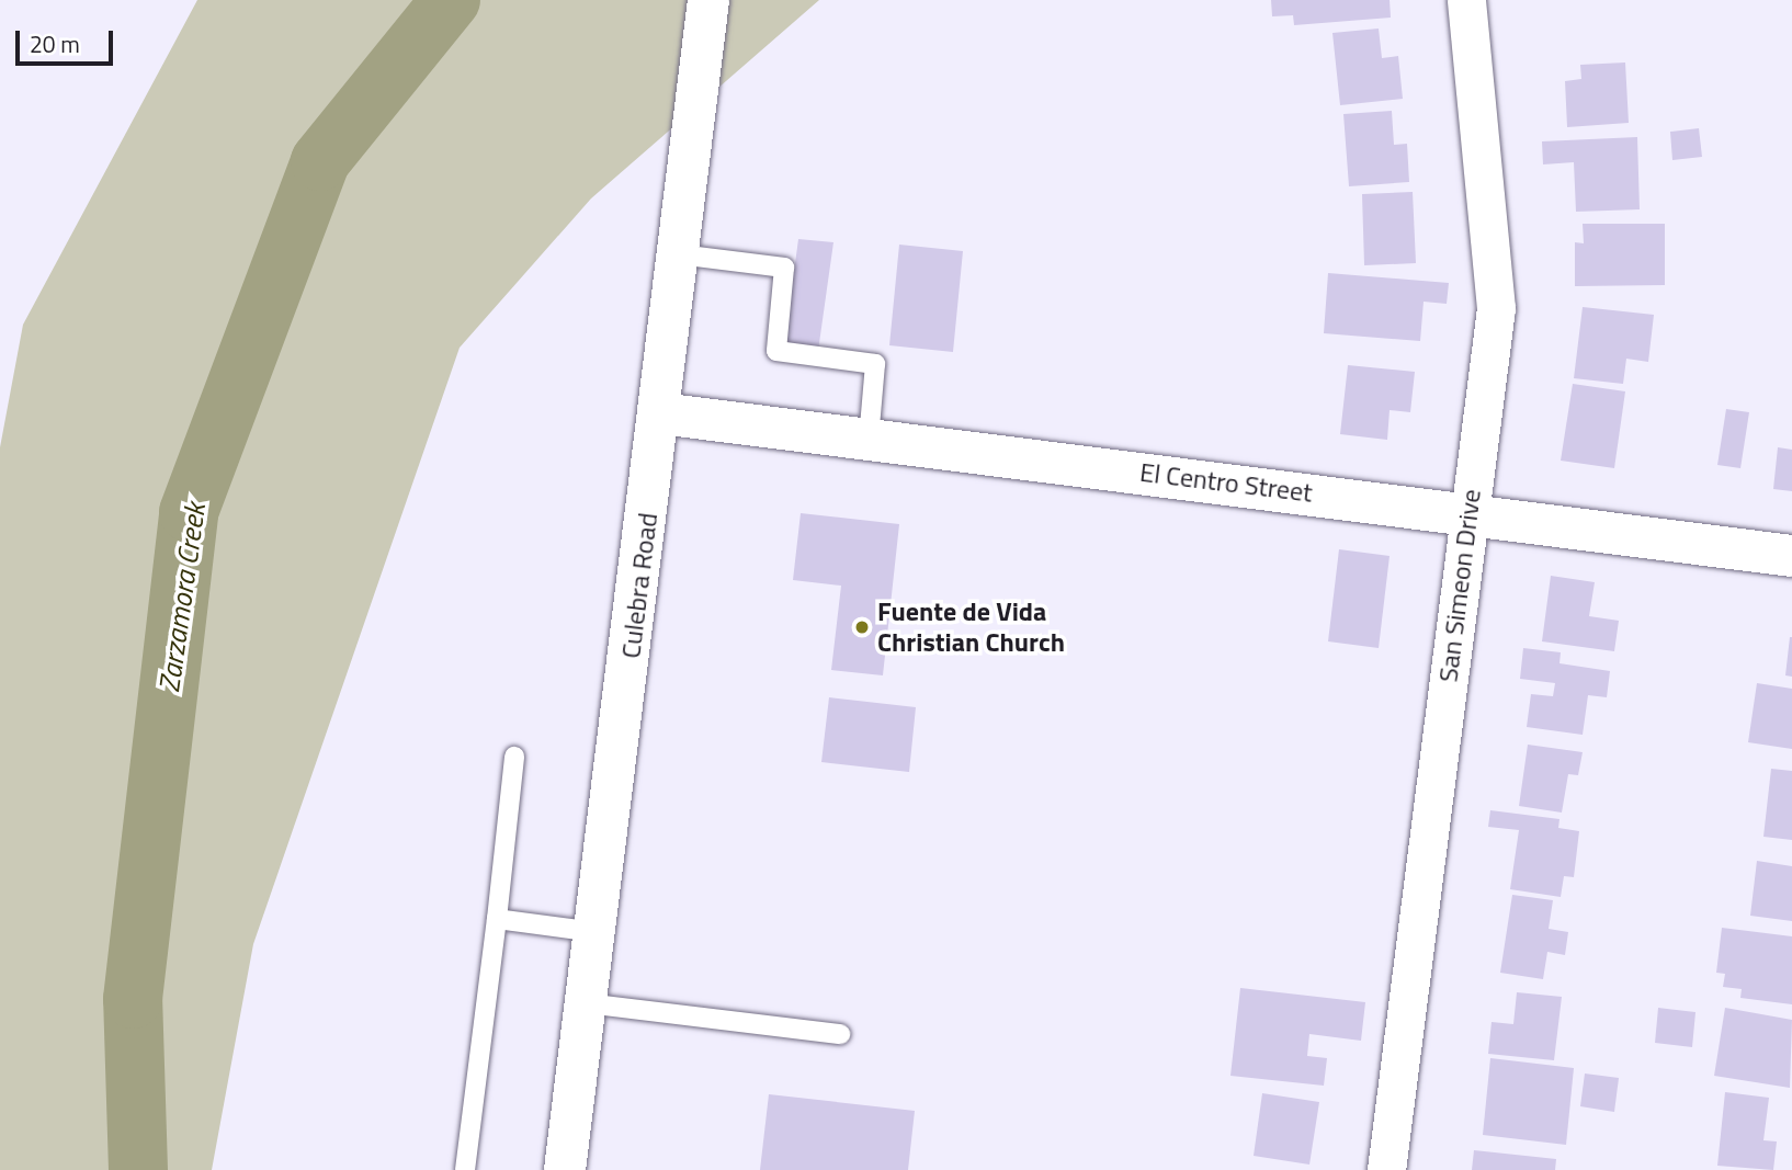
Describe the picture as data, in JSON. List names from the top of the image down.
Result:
{
  "streets": {
    "main road": ["El Centro Street", "Culebra Road"],
    "street": ["San Simeon Drive"]
  },
  "crossings": [
    ["El Centro Street", "Culebra Road"],
    ["El Centro Street", "San Simeon Drive"]
  ],
  "water": ["Zarzamora Creek"],
  "places": ["Fuente de Vida Christian Church"],
  "scale_bar": "20 m"
}
